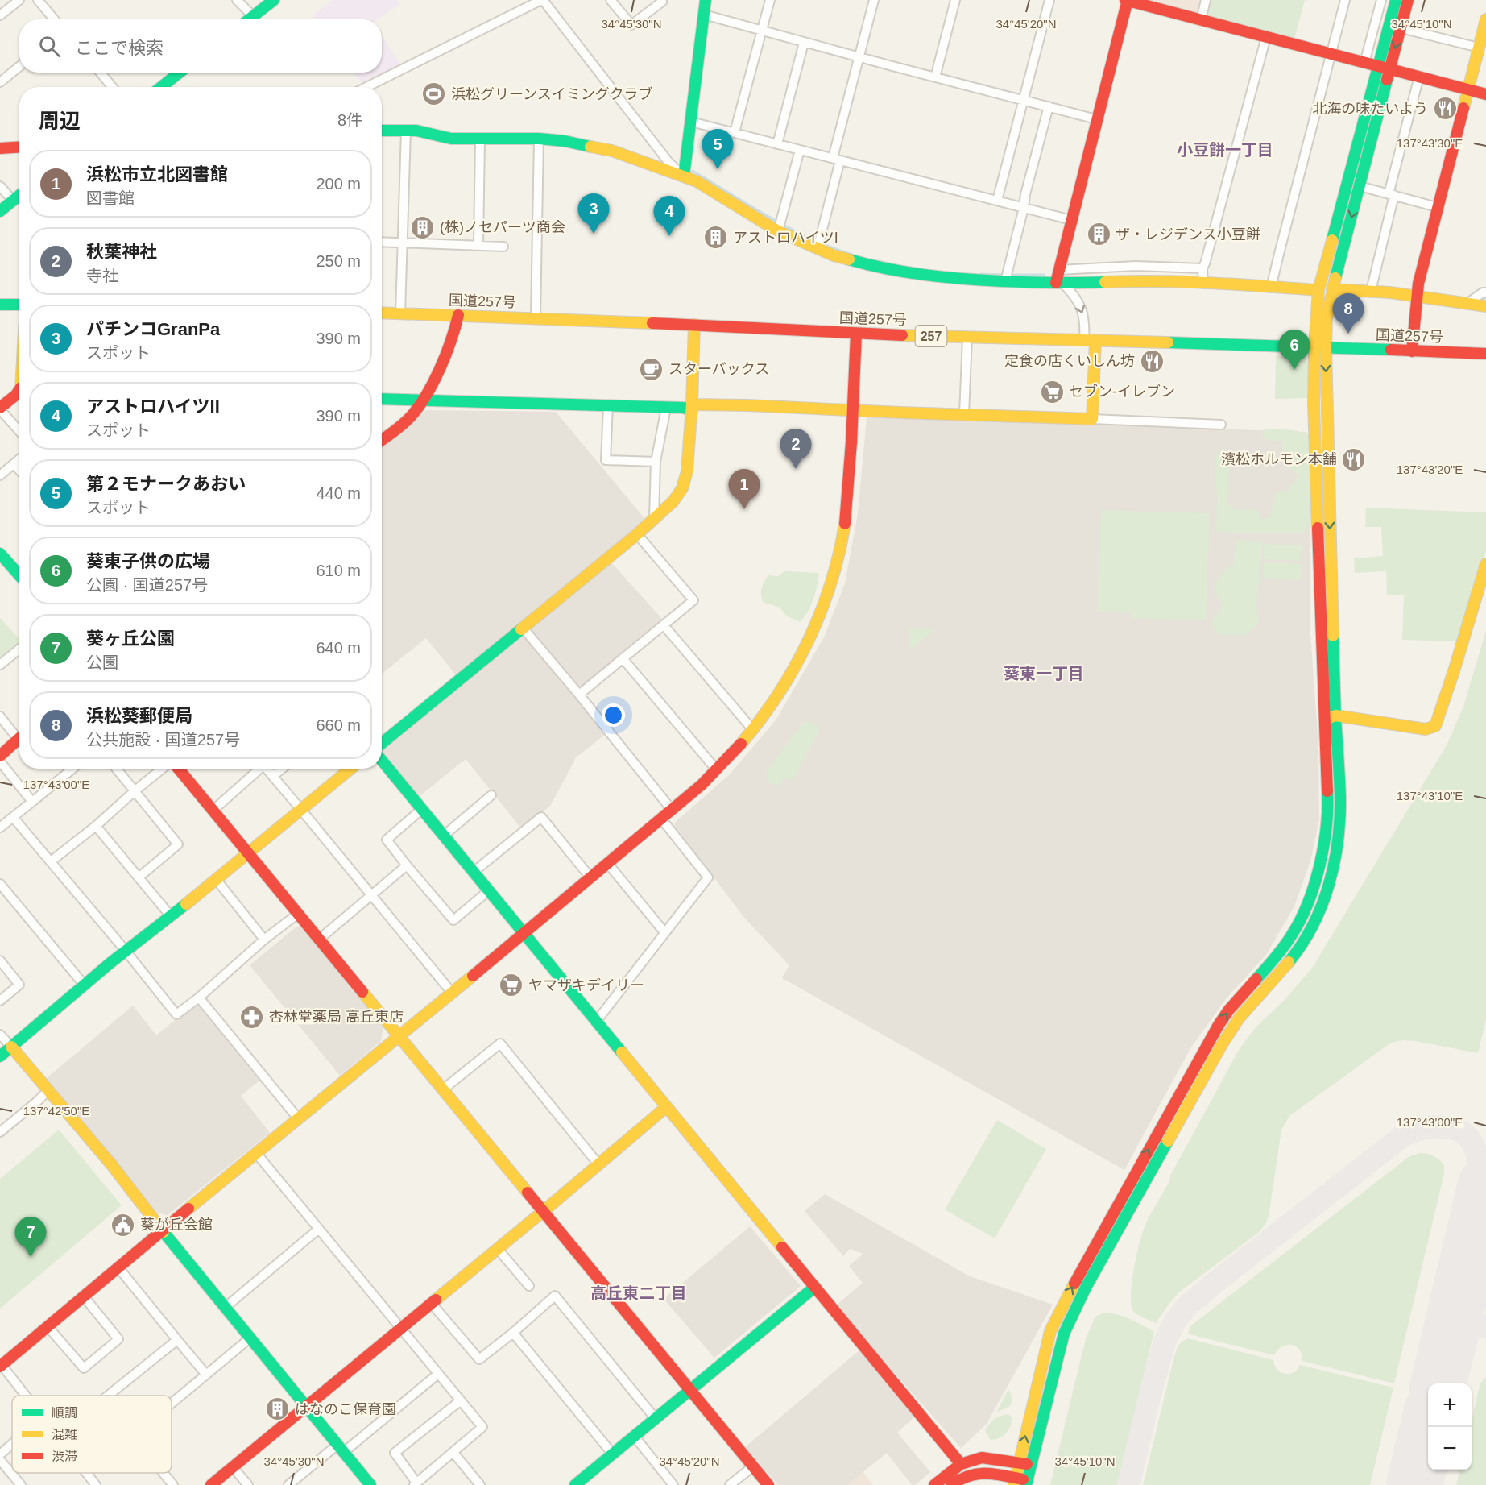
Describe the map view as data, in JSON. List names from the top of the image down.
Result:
{
  "streets": {
    "main road": ["国道257号", "257"]
  },
  "districts": ["小豆餅一丁目", "葵東一丁目", "高丘東二丁目"],
  "places": {
    "sports": ["浜松グリーンスイミングクラブ"],
    "restaurant": ["北海の味たいよう", "定食の店くいしん坊", "濱松ホルモン本舗"],
    "building": [
      "(株)ノセパーツ商会",
      "ザ・レジデンス小豆餅",
      "アストロハイツI",
      "はなのこ保育園"
    ],
    "cafe": ["スターバックス"],
    "supermarket": ["セブン-イレブン", "ヤマザキデイリー"],
    "pharmacy": ["杏林堂薬局 高丘東店"],
    "public building": ["葵が丘会館"]
  },
  "legend": ["順調", "混雑", "渋滞"],
  "page": {
    "search": "ここで検索",
    "heading": ["周辺", "8件"],
    "pins": [
      "5",
      "3",
      "4",
      "8",
      "6",
      "2",
      "1",
      "7"
    ],
    "list": [
      {
        "mark": "1",
        "name": "浜松市立北図書館",
        "note": "図書館",
        "value": "200 m"
      },
      {
        "mark": "2",
        "name": "秋葉神社",
        "note": "寺社",
        "value": "250 m"
      },
      {
        "mark": "3",
        "name": "パチンコGranPa",
        "note": "スポット",
        "value": "390 m"
      },
      {
        "mark": "4",
        "name": "アストロハイツII",
        "note": "スポット",
        "value": "390 m"
      },
      {
        "mark": "5",
        "name": "第２モナークあおい",
        "note": "スポット",
        "value": "440 m"
      },
      {
        "mark": "6",
        "name": "葵東子供の広場",
        "note": "公園 · 国道257号",
        "value": "610 m"
      },
      {
        "mark": "7",
        "name": "葵ヶ丘公園",
        "note": "公園",
        "value": "640 m"
      },
      {
        "mark": "8",
        "name": "浜松葵郵便局",
        "note": "公共施設 · 国道257号",
        "value": "660 m"
      }
    ],
    "map_buttons": ["+", "−"]
  },
  "coordinates": [
    "34°45'20\"N",
    "34°45'30\"N",
    "34°45'10\"N",
    "137°43'30\"E",
    "137°43'20\"E",
    "137°43'00\"E",
    "137°43'10\"E",
    "137°42'50\"E"
  ]
}
